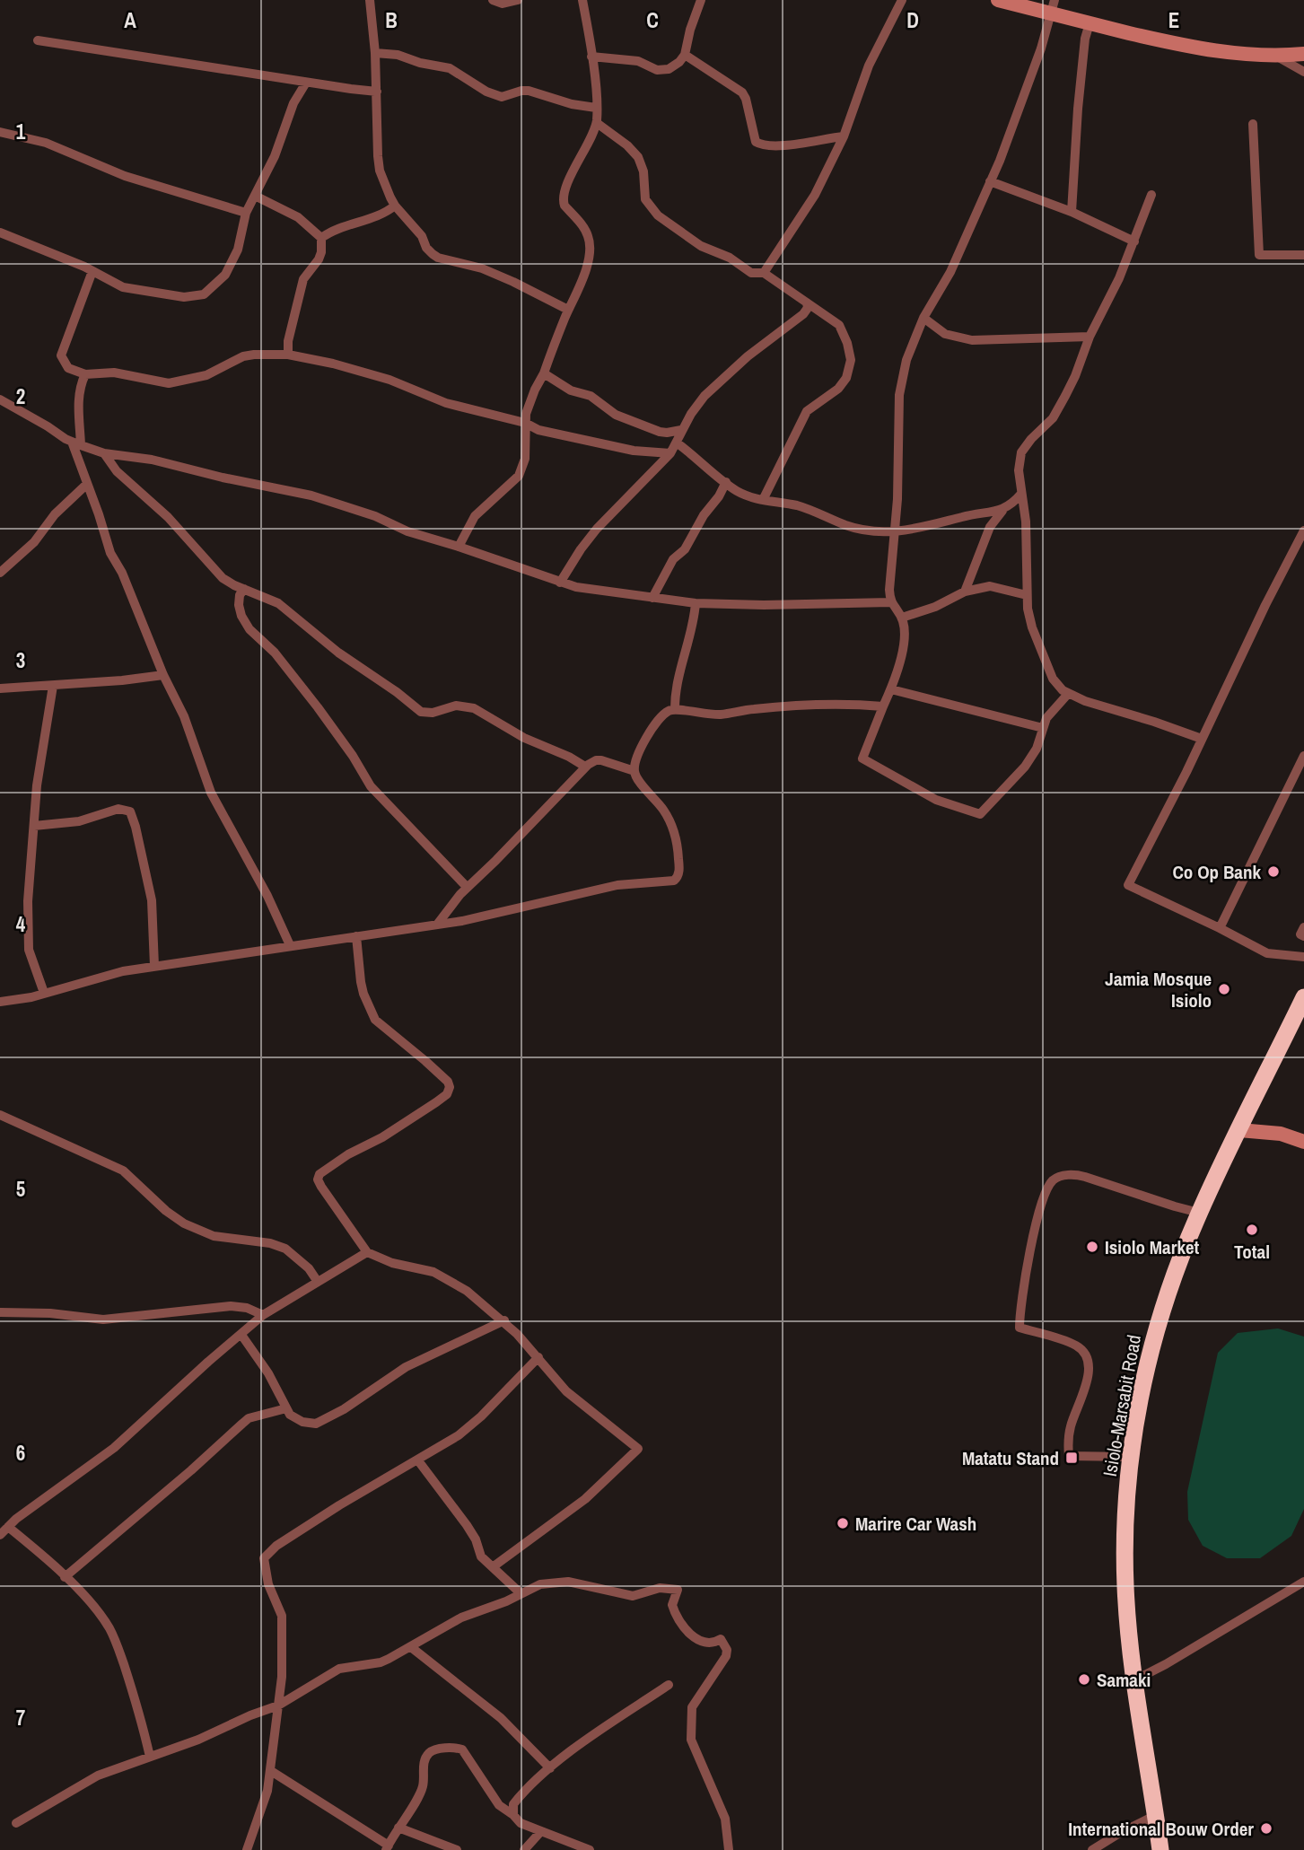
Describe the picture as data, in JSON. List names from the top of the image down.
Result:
{
  "streets": {
    "highway": ["Isiolo-Marsabit Road"]
  },
  "places": {
    "other": [
      "Co Op Bank",
      "Jamia Mosque Isiolo",
      "Total",
      "Isiolo Market",
      "Marire Car Wash",
      "Samaki",
      "International Bouw Order"
    ],
    "transit": ["Matatu Stand"]
  },
  "grid": {
    "columns": [
      "A",
      "B",
      "C",
      "D",
      "E"
    ],
    "rows": [
      "1",
      "2",
      "3",
      "4",
      "5",
      "6",
      "7"
    ]
  }
}
